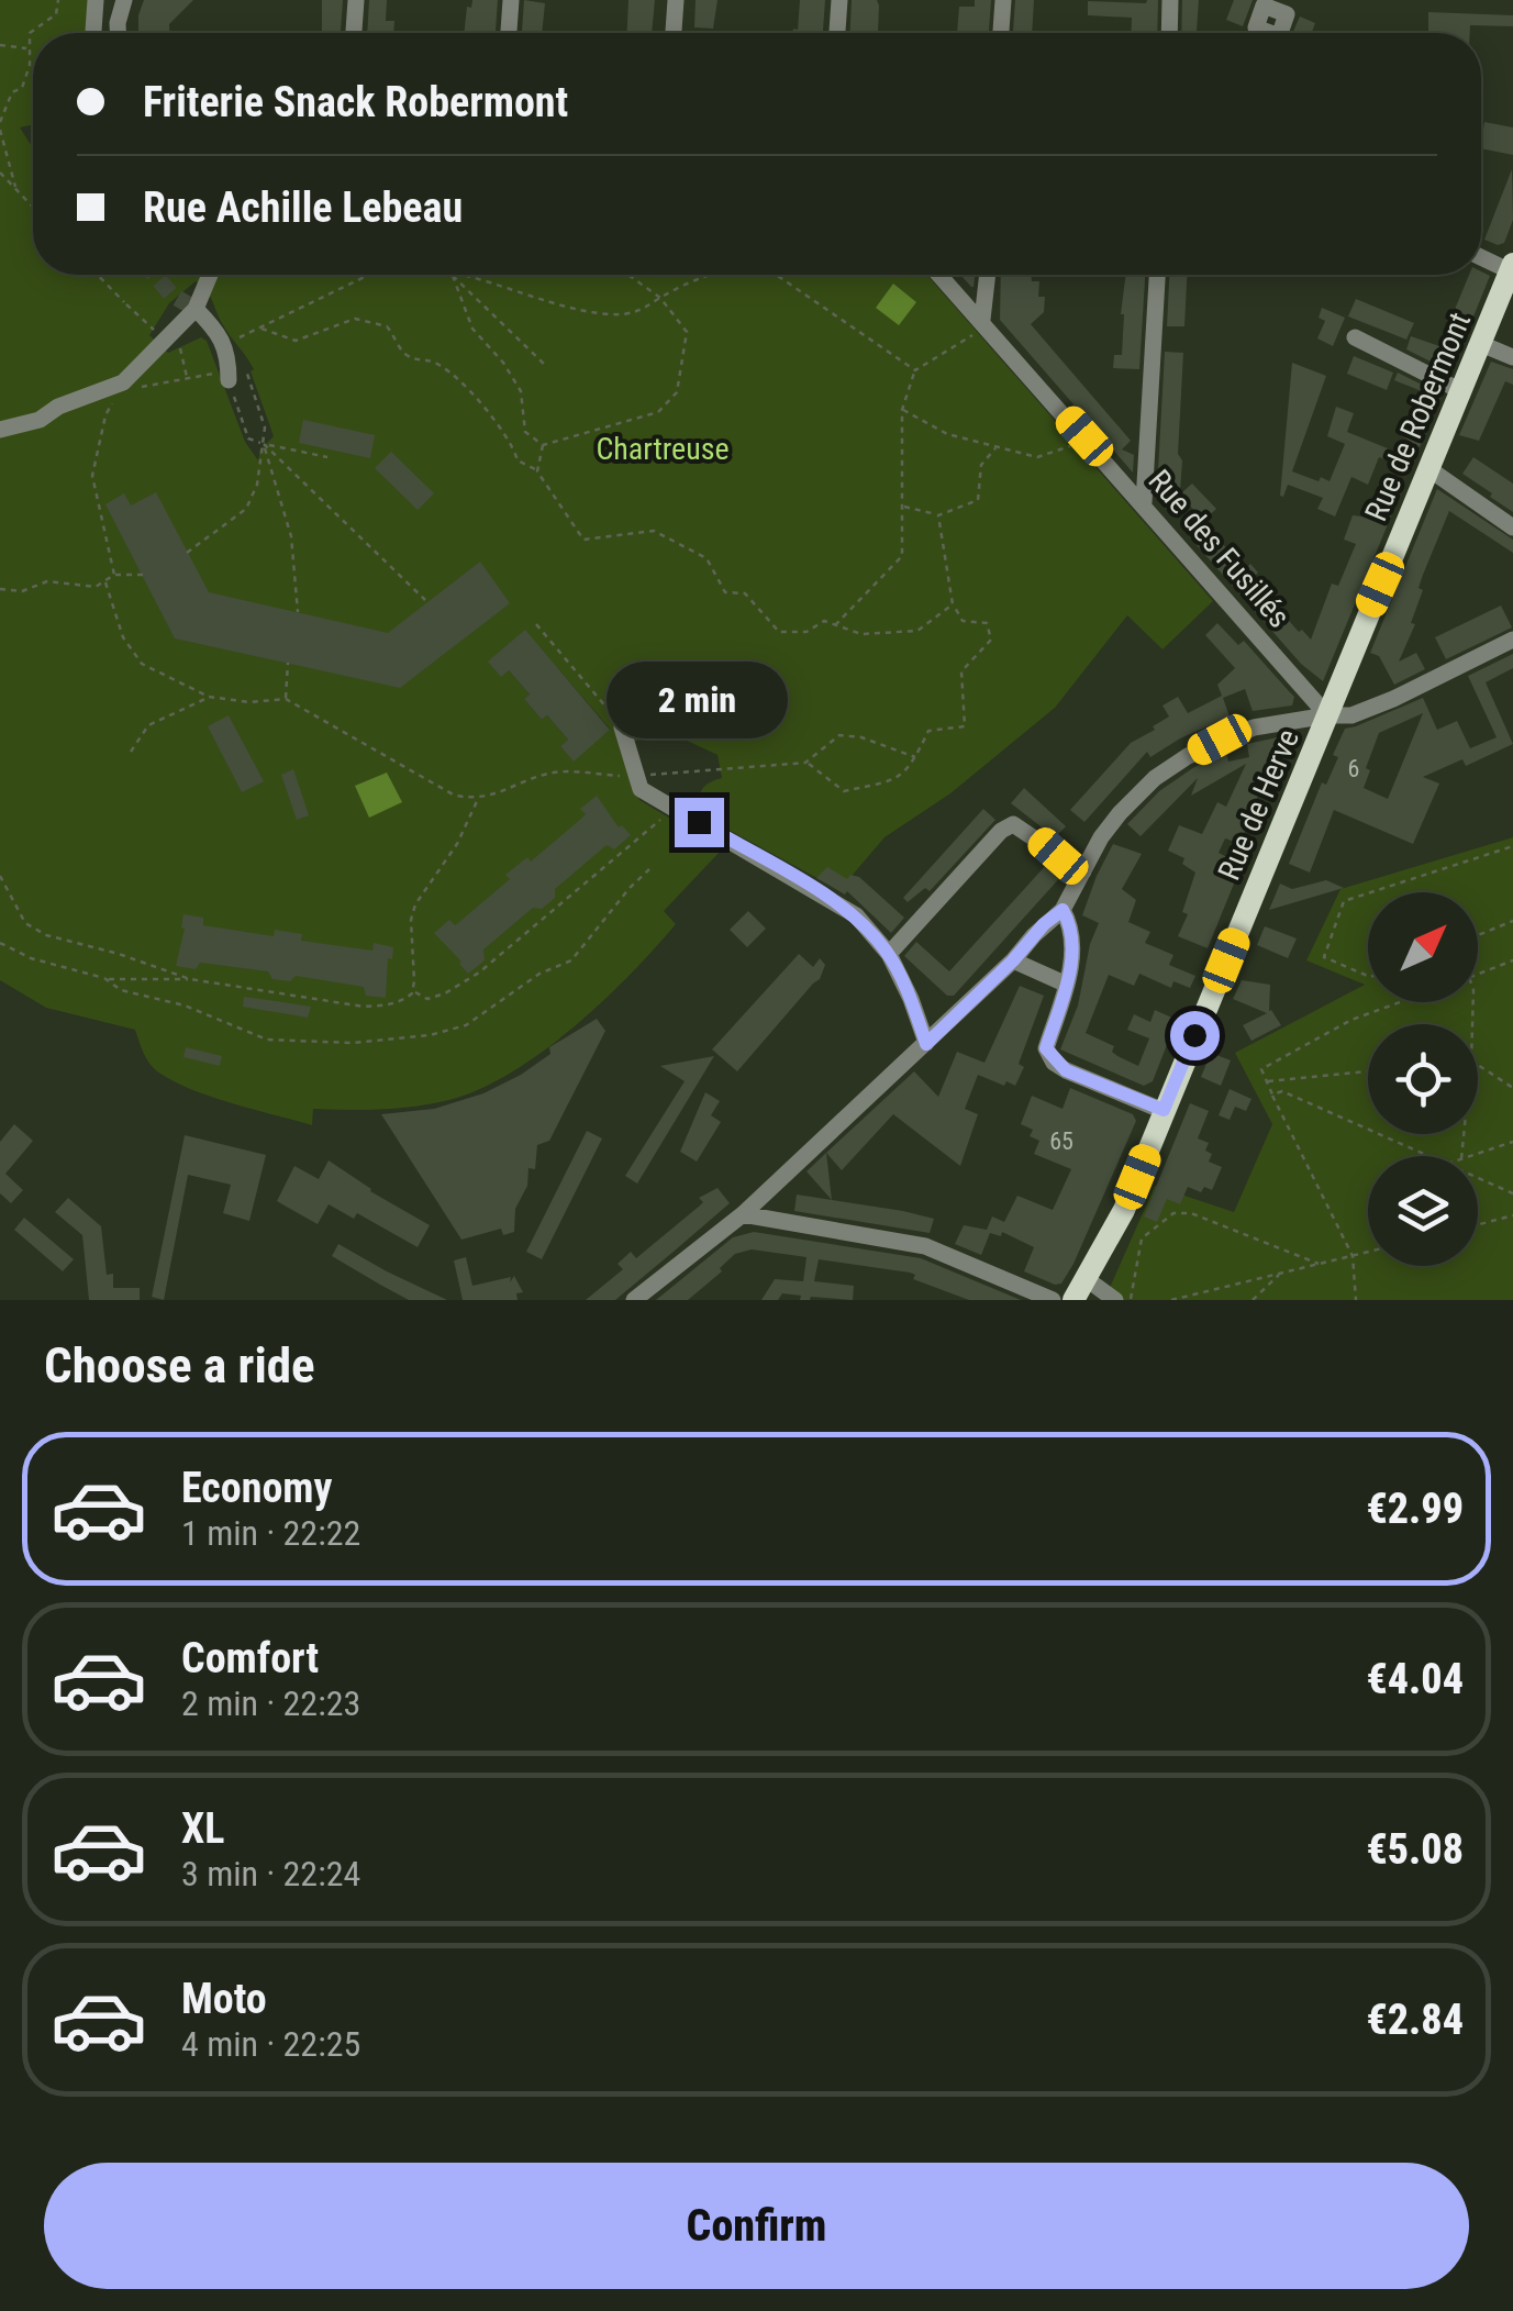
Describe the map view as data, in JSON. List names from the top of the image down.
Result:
{
  "streets": {
    "main road": ["Rue de Robermont", "Rue de Herve"],
    "street": ["Rue des Fusillés"]
  },
  "crossings": [
    ["Rue de Robermont", "Rue des Fusillés"],
    ["Rue de Robermont", "Rue de Herve"],
    ["Rue des Fusillés", "Rue de Herve"]
  ],
  "parks": ["Chartreuse"],
  "house_numbers": ["6", "65"],
  "north": "top right",
  "page": {
    "banner": ["Friterie Snack Robermont", "Rue Achille Lebeau"],
    "bubble": "2 min",
    "heading": "Choose a ride",
    "list": [
      {
        "name": "Economy",
        "note": "1 min · 22:22",
        "value": "€2.99"
      },
      {
        "name": "Comfort",
        "note": "2 min · 22:23",
        "value": "€4.04"
      },
      {
        "name": "XL",
        "note": "3 min · 22:24",
        "value": "€5.08"
      },
      {
        "name": "Moto",
        "note": "4 min · 22:25",
        "value": "€2.84"
      }
    ],
    "buttons": "Confirm"
  }
}
